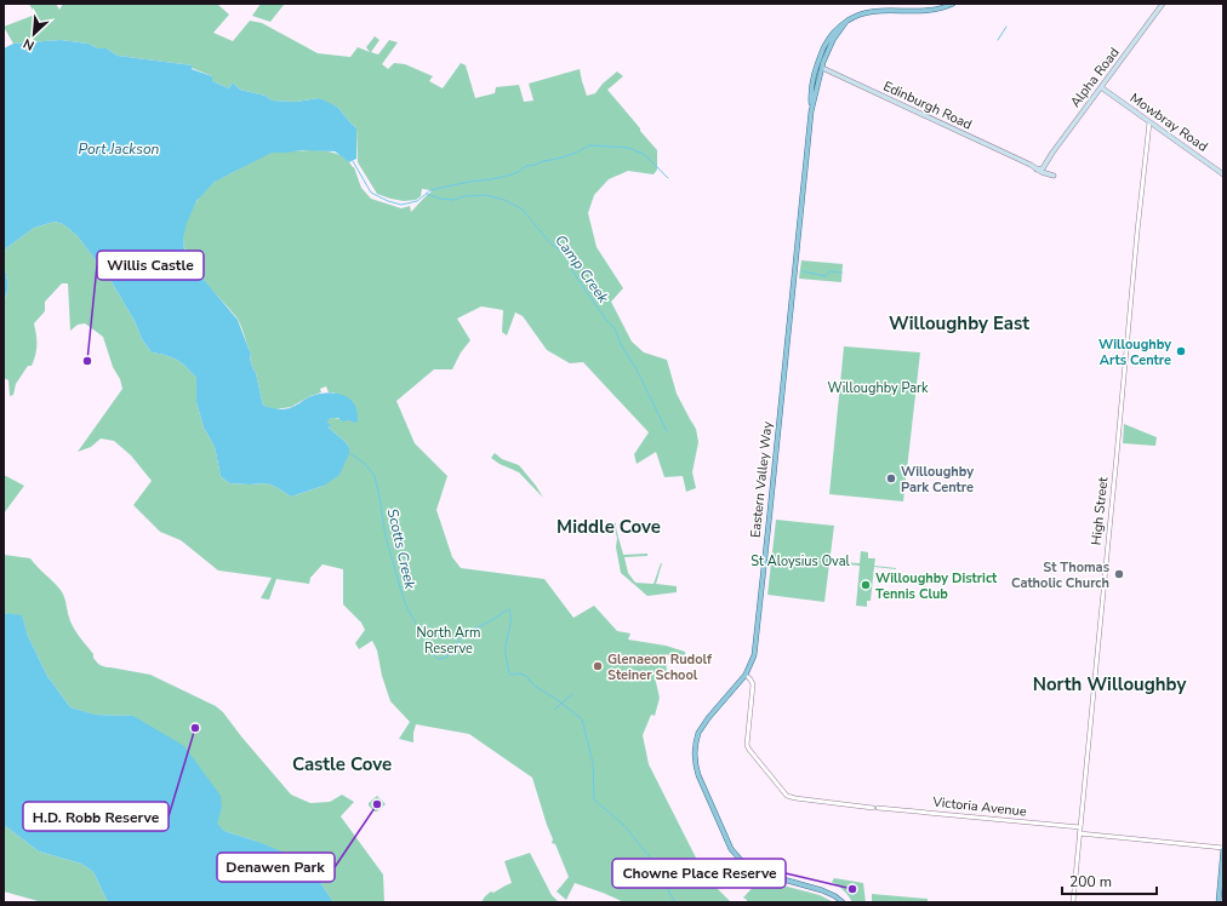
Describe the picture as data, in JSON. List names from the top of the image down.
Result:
{
  "streets": {
    "main road": [
      "Alpha Road",
      "Edinburgh Road",
      "Mowbray Road",
      "Eastern Valley Way"
    ],
    "street": ["High Street", "Victoria Avenue"]
  },
  "crossings": [
    ["Alpha Road", "Edinburgh Road"],
    ["Alpha Road", "Mowbray Road"],
    ["Edinburgh Road", "Eastern Valley Way"],
    ["Mowbray Road", "High Street"],
    ["Eastern Valley Way", "Victoria Avenue"],
    ["High Street", "Victoria Avenue"]
  ],
  "districts": [
    "Willoughby East",
    "Middle Cove",
    "North Willoughby",
    "Castle Cove"
  ],
  "water": ["Port Jackson", "Camp Creek", "Scotts Creek"],
  "parks": ["Willoughby Park", "St Aloysius Oval", "North Arm Reserve"],
  "places": [
    "Willoughby Arts Centre",
    "Willis Castle",
    "Willoughby Park Centre",
    "St Thomas Catholic Church",
    "Willoughby District Tennis Club",
    "Glenaeon Rudolf Steiner School",
    "H.D. Robb Reserve",
    "Denawen Park",
    "Chowne Place Reserve"
  ],
  "scale_bar": "200 m",
  "north": "bottom left"
}
